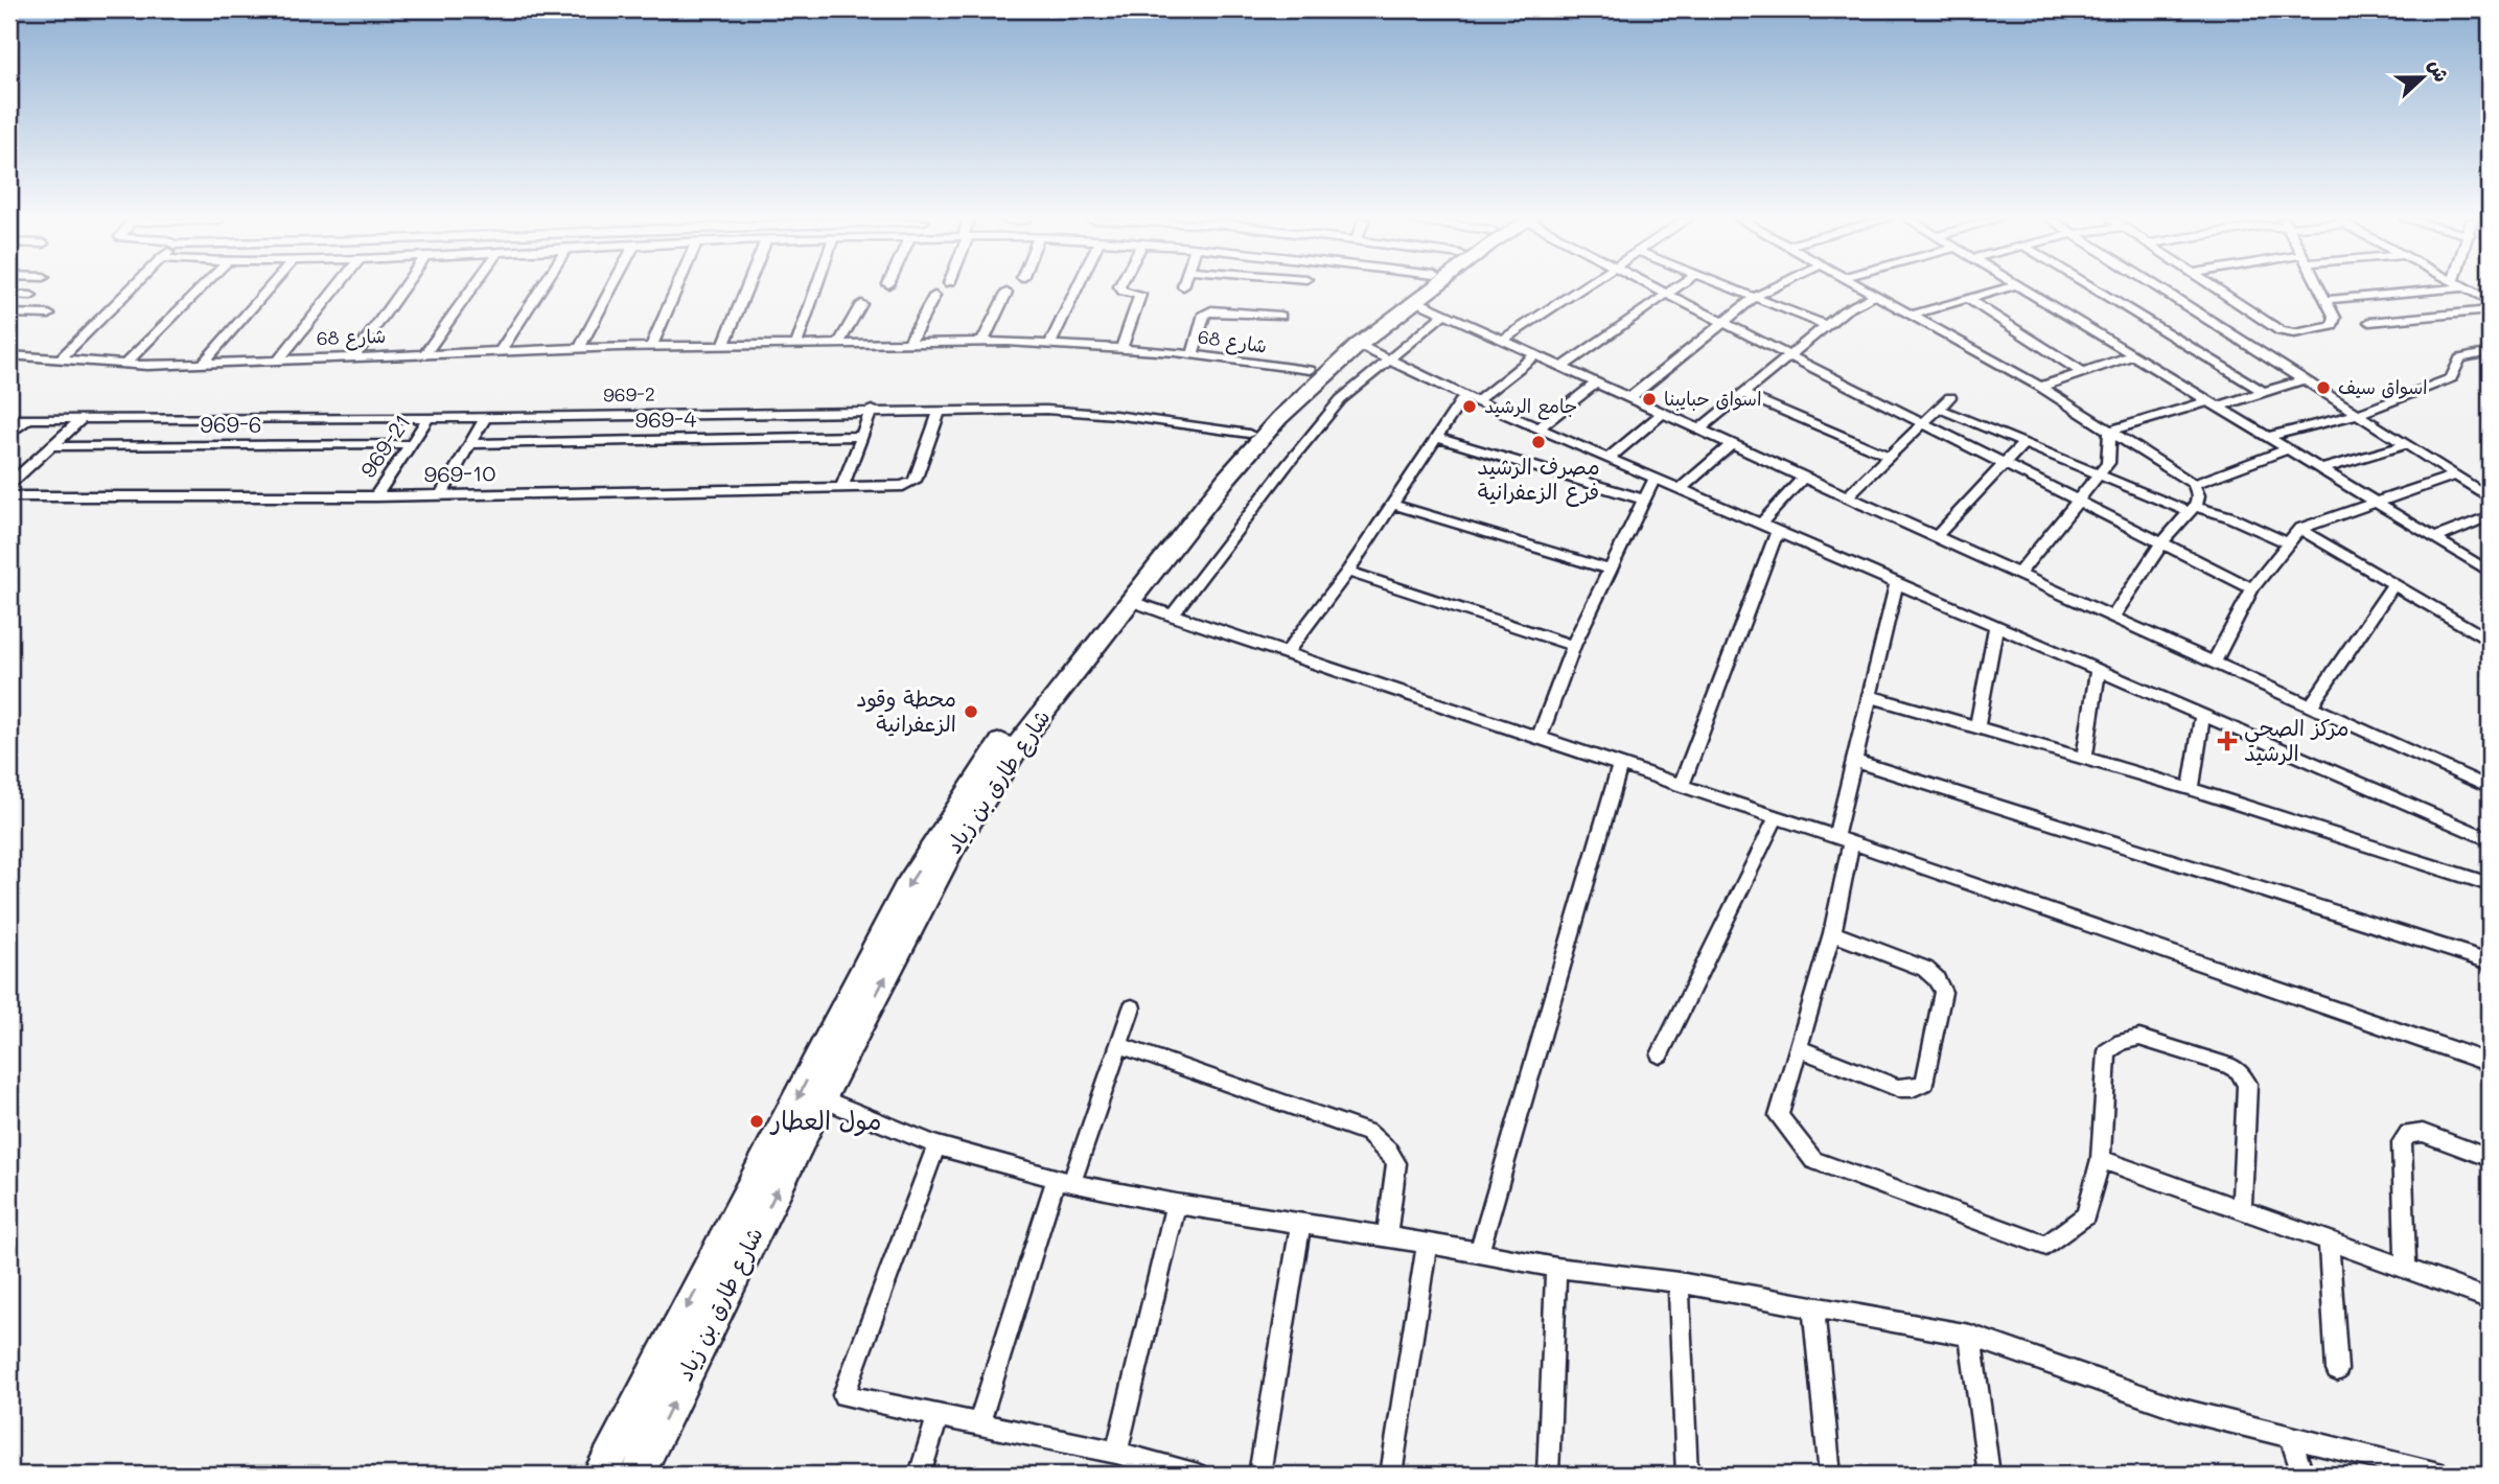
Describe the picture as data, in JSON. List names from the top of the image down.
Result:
{
  "streets": {
    "main road": ["شارع طارق بن زياد"],
    "street": [
      "شارع 68",
      "969-2",
      "969-4",
      "969-6",
      "969-21",
      "969-10"
    ]
  },
  "crossings": [
    ["شارع 68", "شارع طارق بن زياد"],
    ["969-2", "969-21"],
    ["969-2", "969-10"],
    ["969-2", "شارع طارق بن زياد"],
    ["969-6", "969-21"],
    ["969-21", "969-10"]
  ],
  "places": {
    "other": [
      "اسواق سيف",
      "اسواق حبايبنا",
      "جامع الرشيد",
      "مصرف الرشيد فرع الزعفرانية",
      "محطة وقود الزعفرانية",
      "مول العطار"
    ],
    "health": ["مركز الصحي الرشيد"]
  },
  "north": "right"
}
